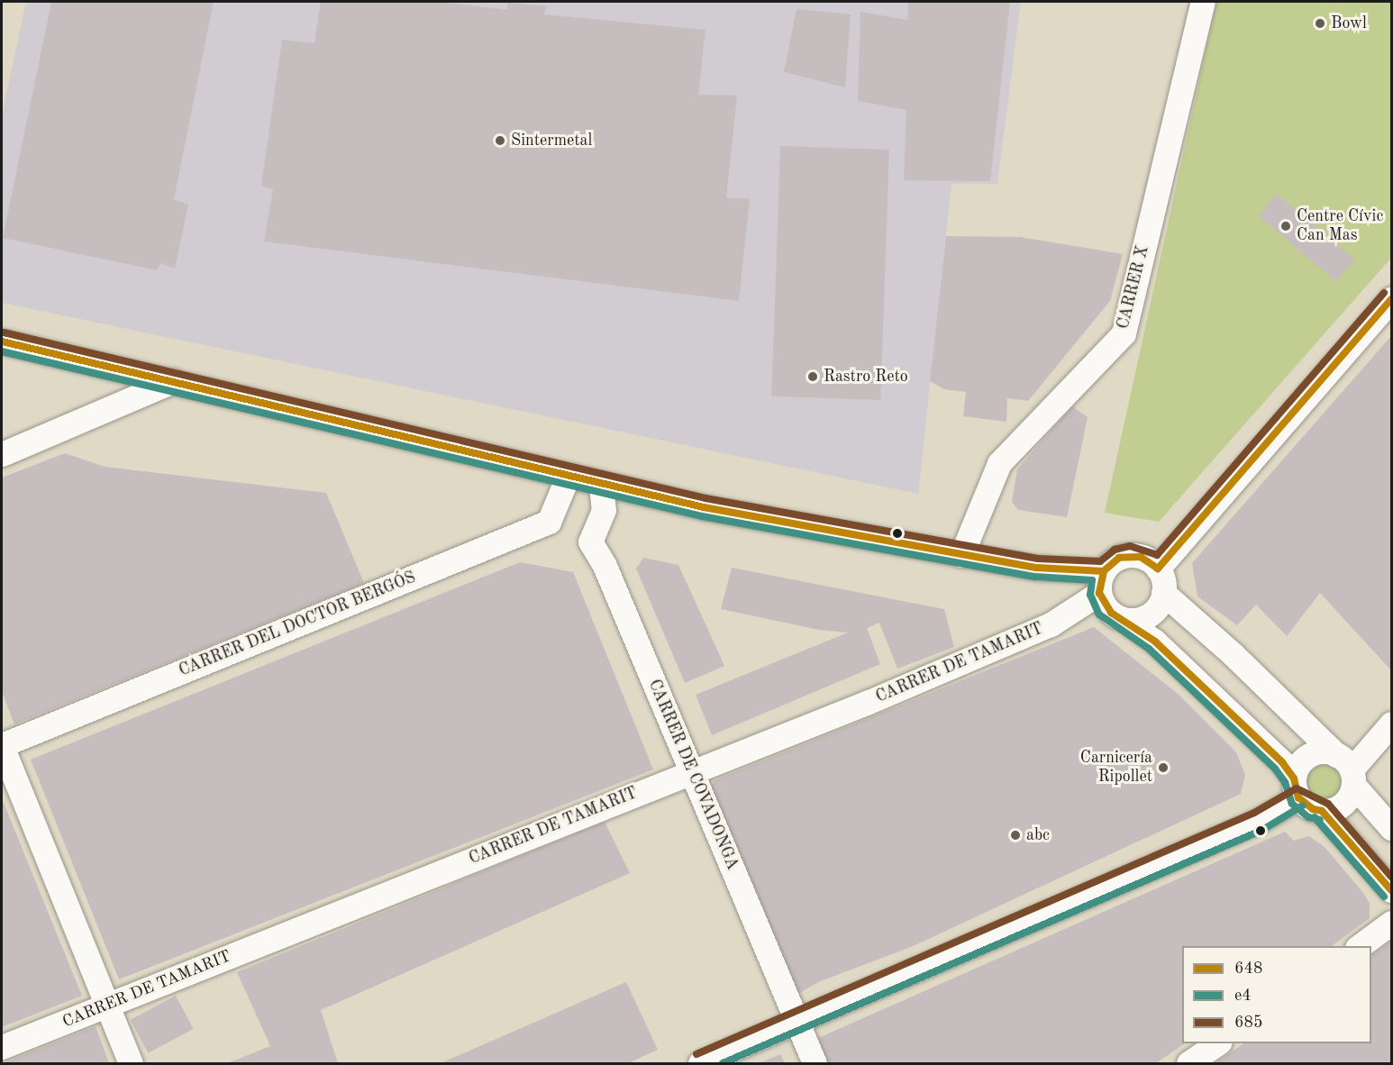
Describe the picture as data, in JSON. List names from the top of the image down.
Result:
{
  "streets": {
    "street": [
      "CARRER X",
      "CARRER DEL DOCTOR BERGÓS",
      "CARRER DE TAMARIT",
      "CARRER DE COVADONGA"
    ]
  },
  "crossings": [
    ["CARRER DE TAMARIT", "CARRER DE COVADONGA"]
  ],
  "places": [
    "Bowl",
    "Sintermetal",
    "Centre Cívic Can Mas",
    "Rastro Reto",
    "Carnicería Ripollet",
    "abc"
  ],
  "lines": ["transit line 685", "transit line 648", "transit line e4"],
  "legend": ["648", "e4", "685"]
}
